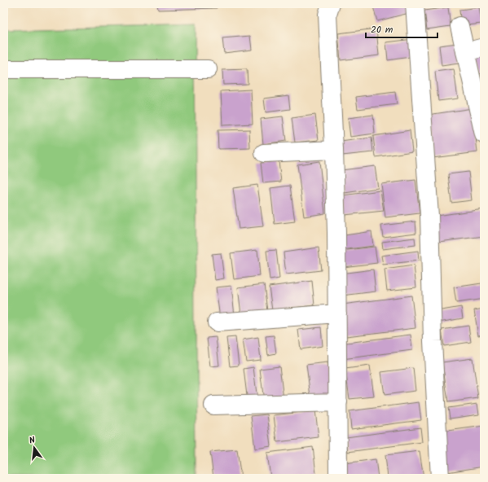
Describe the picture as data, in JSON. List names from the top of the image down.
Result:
{
  "scale_bar": "20 m",
  "north": "top"
}
